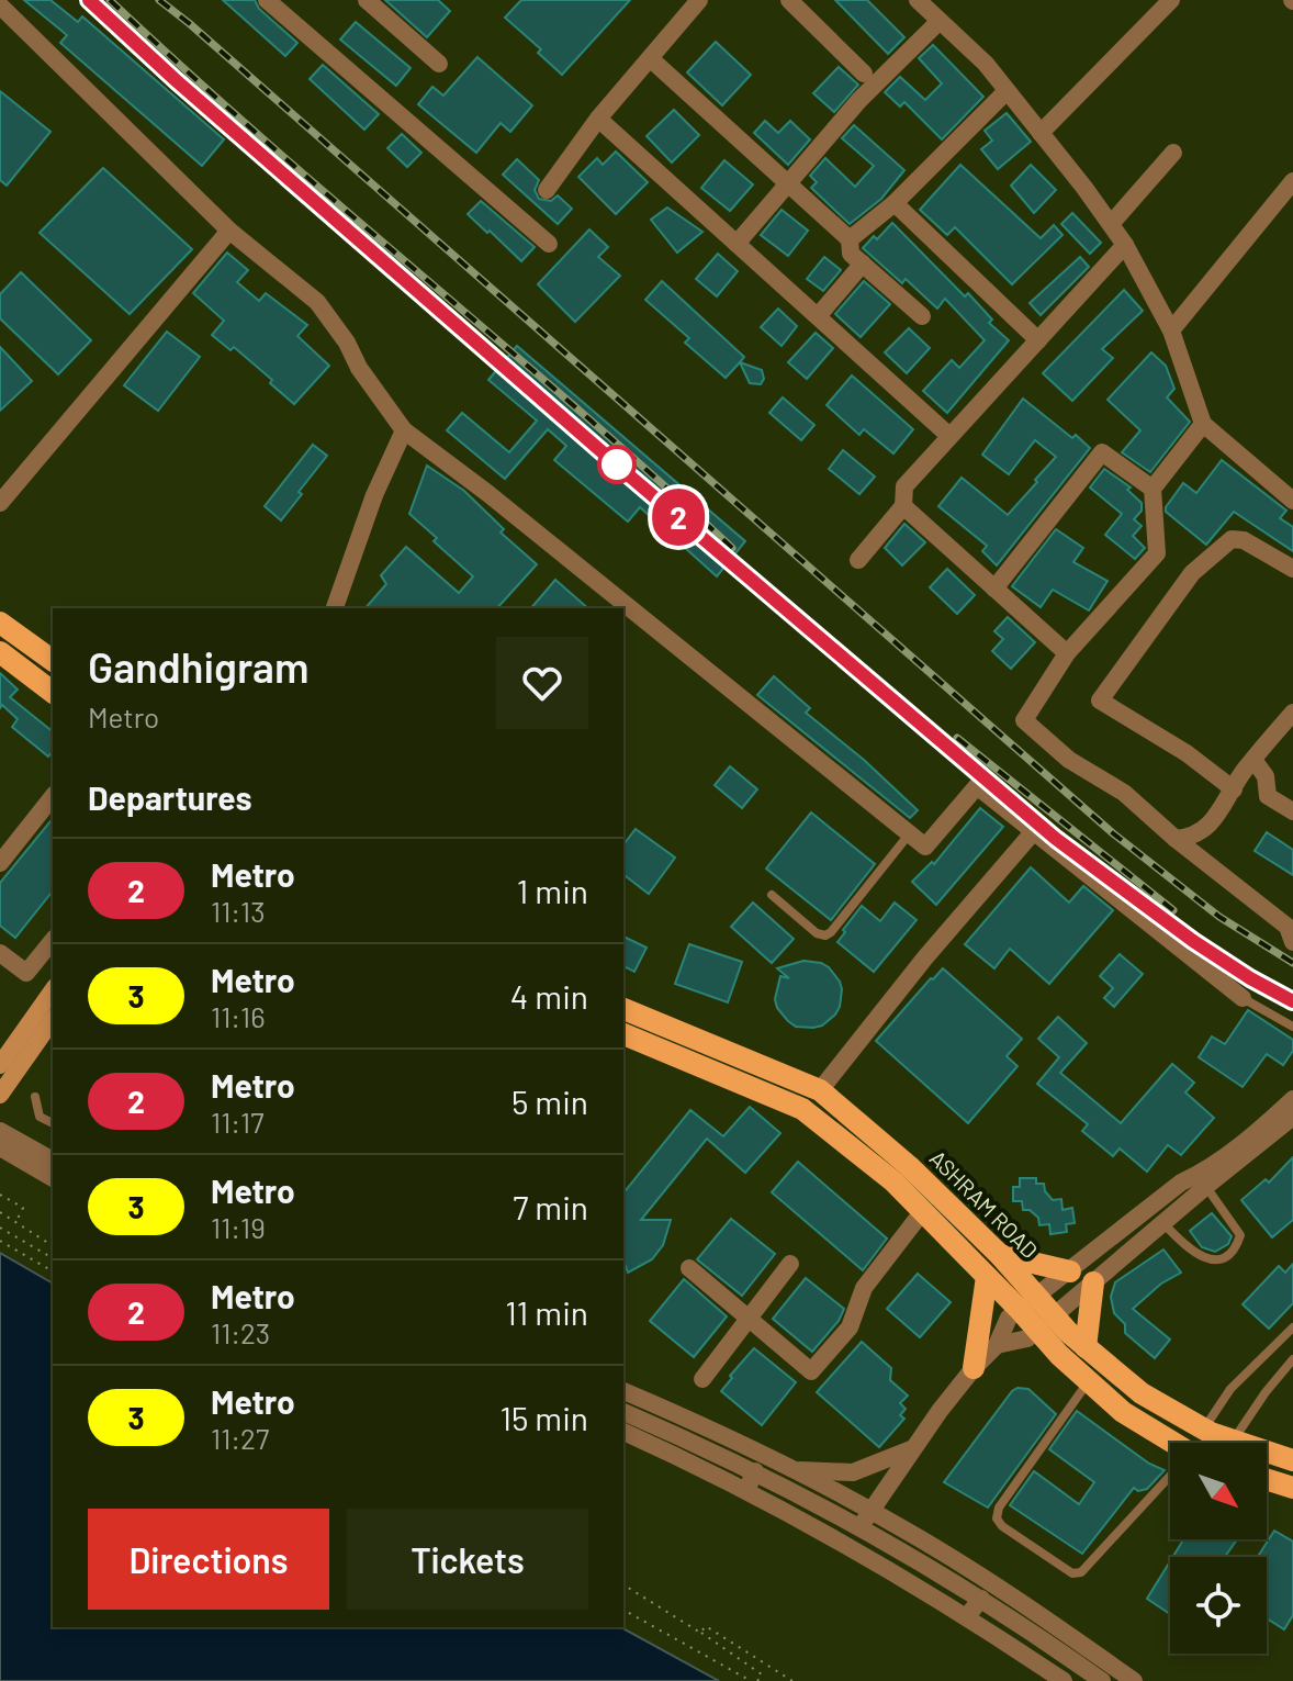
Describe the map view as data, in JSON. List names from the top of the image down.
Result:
{
  "streets": {
    "main road": ["ASHRAM ROAD"]
  },
  "lines": ["metro line 2"],
  "north": "bottom right",
  "page": {
    "on_map": "2",
    "heading": [
      ["Gandhigram", "Metro"],
      "Departures"
    ],
    "list": [
      {
        "mark": "2",
        "name": "Metro",
        "note": "11:13",
        "value": "1 min"
      },
      {
        "mark": "3",
        "name": "Metro",
        "note": "11:16",
        "value": "4 min"
      },
      {
        "mark": "2",
        "name": "Metro",
        "note": "11:17",
        "value": "5 min"
      },
      {
        "mark": "3",
        "name": "Metro",
        "note": "11:19",
        "value": "7 min"
      },
      {
        "mark": "2",
        "name": "Metro",
        "note": "11:23",
        "value": "11 min"
      },
      {
        "mark": "3",
        "name": "Metro",
        "note": "11:27",
        "value": "15 min"
      }
    ],
    "buttons": ["Directions", "Tickets"]
  }
}
